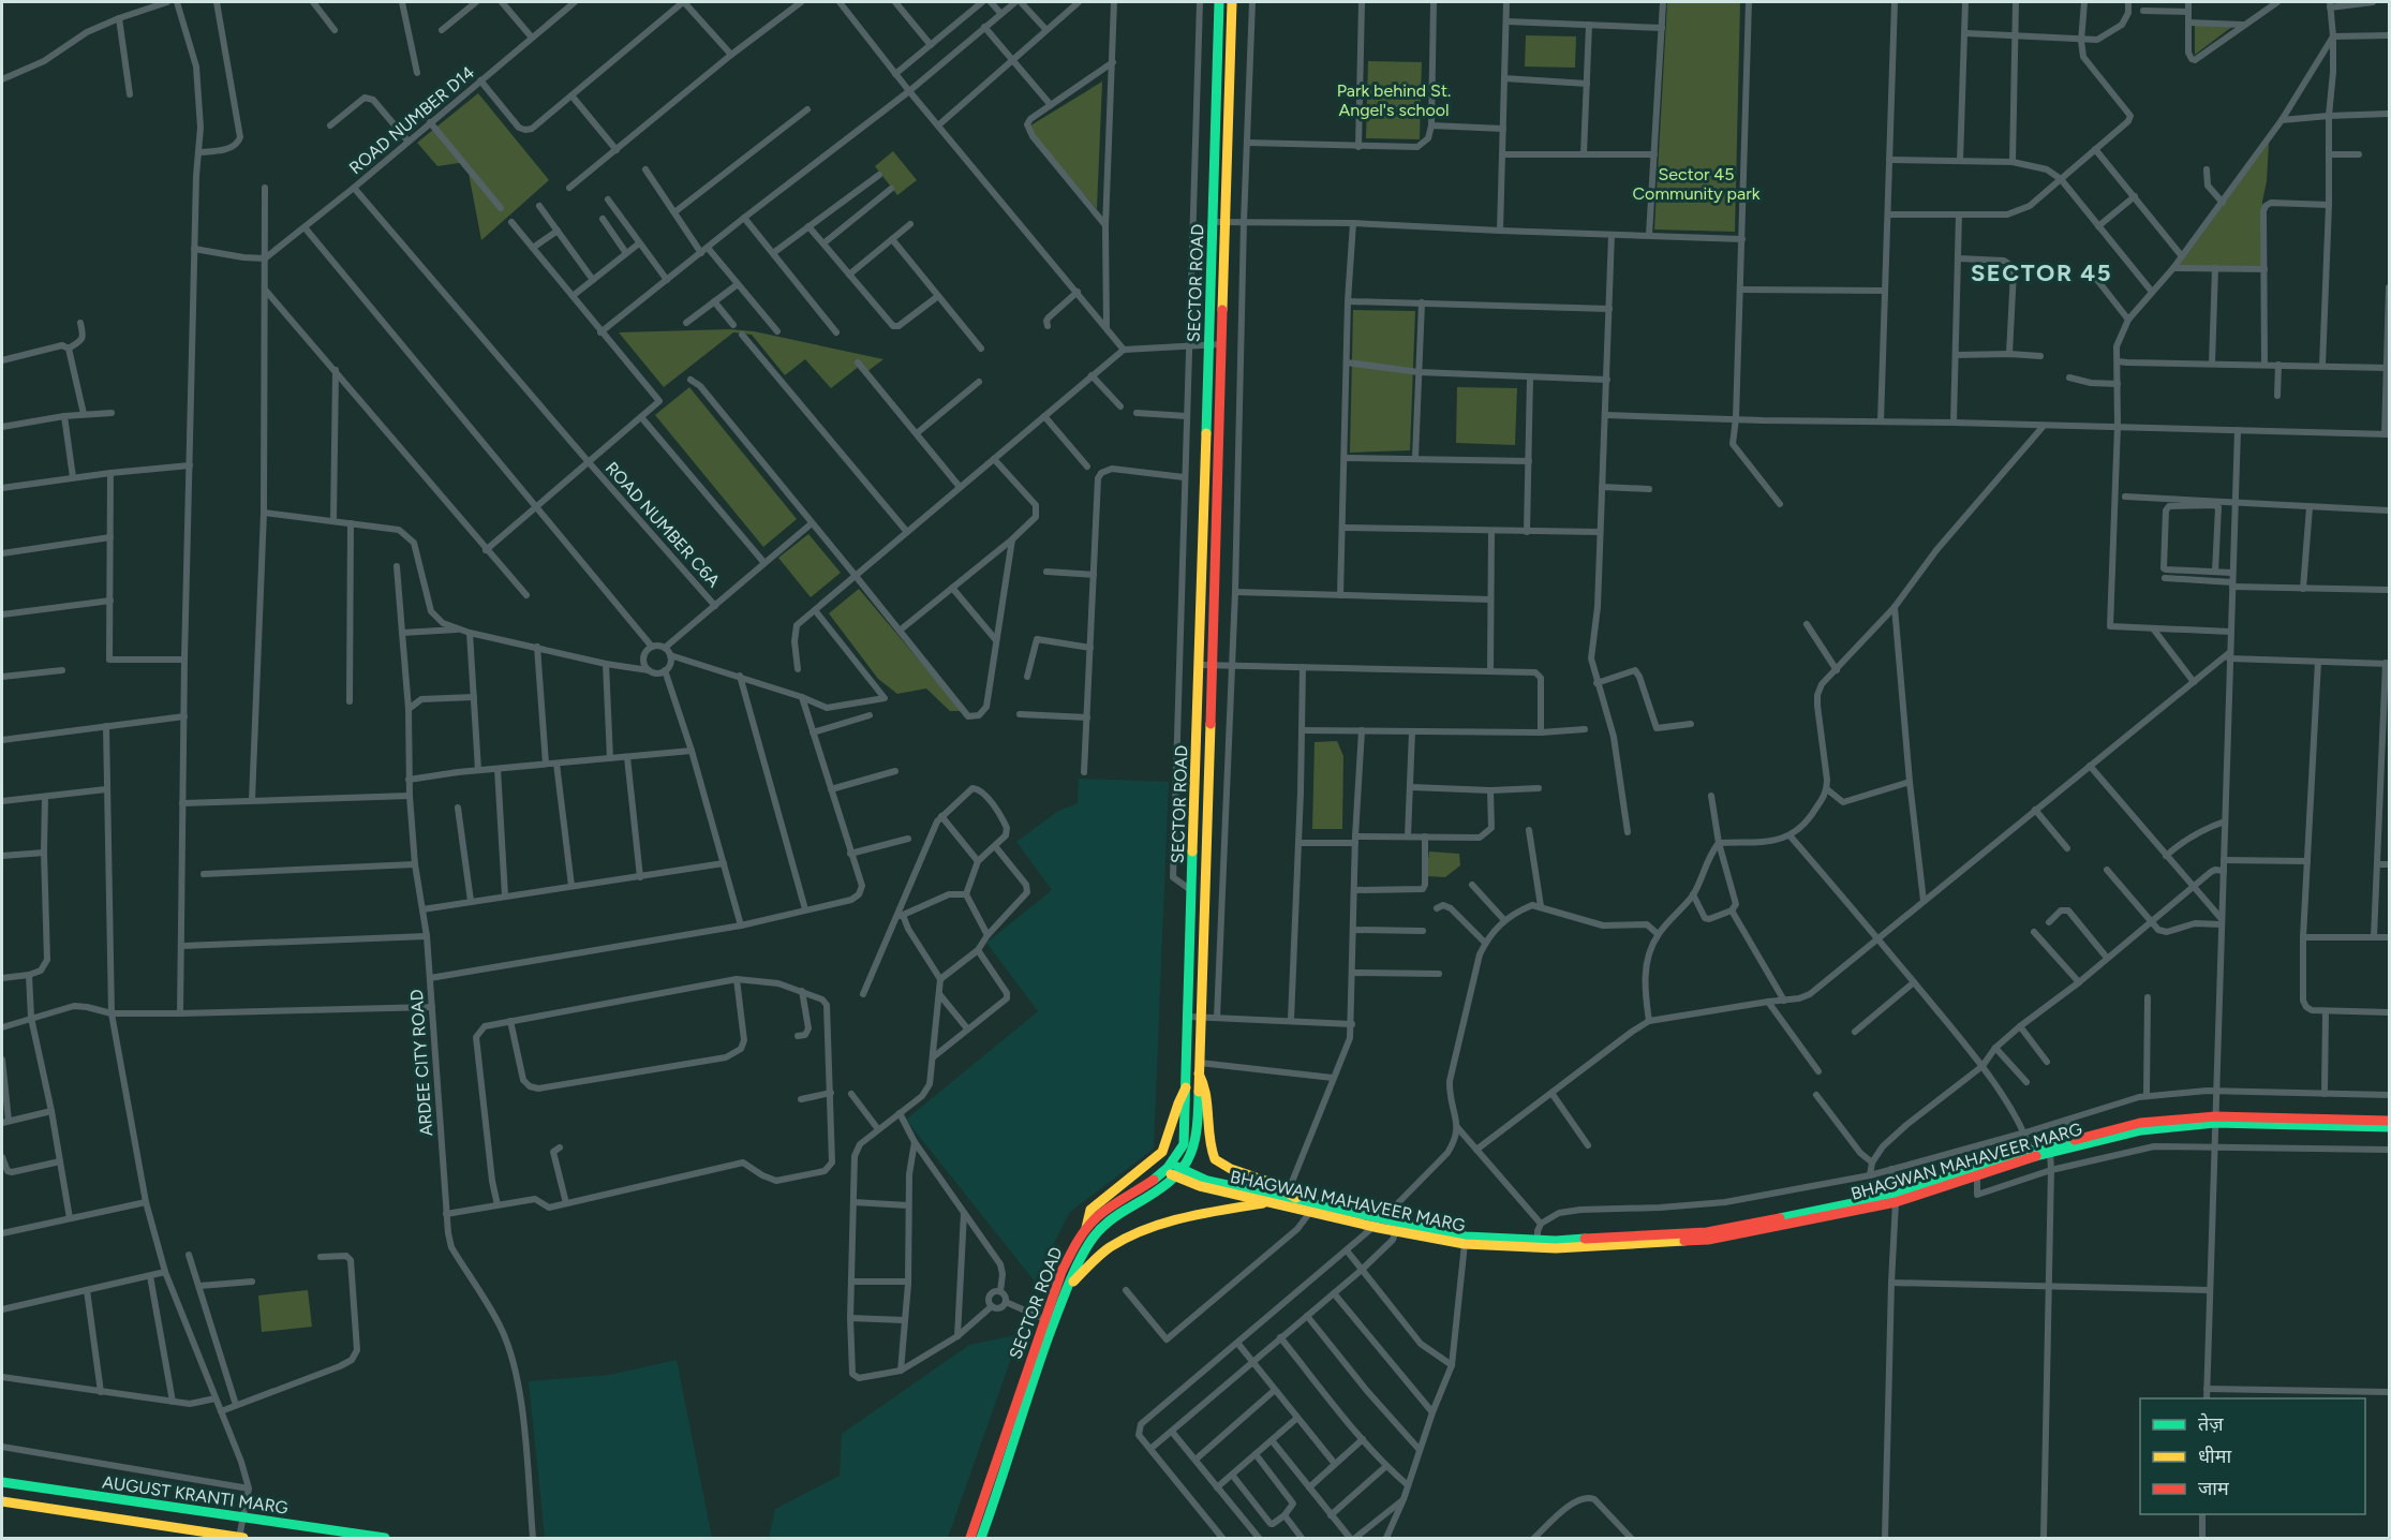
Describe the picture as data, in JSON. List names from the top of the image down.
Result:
{
  "streets": {
    "main road": ["SECTOR ROAD", "BHAGWAN MAHAVEER MARG", "AUGUST KRANTI MARG"],
    "street": ["ROAD NUMBER D14", "ROAD NUMBER C6A", "ARDEE CITY ROAD"]
  },
  "crossings": [
    ["ROAD NUMBER D14", "ROAD NUMBER C6A"],
    ["SECTOR ROAD", "BHAGWAN MAHAVEER MARG"]
  ],
  "districts": ["SECTOR 45"],
  "parks": ["Park behind St. Angel's school", "Sector 45 Community park"],
  "legend": ["तेज़", "धीमा", "जाम"]
}
